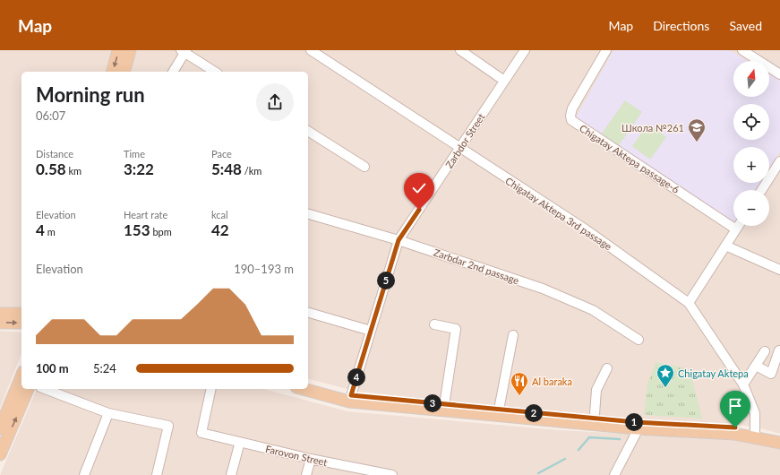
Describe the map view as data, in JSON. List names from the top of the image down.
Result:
{
  "streets": {
    "street": [
      "Zarbdor Street",
      "Chigatay Aktepa passage-6",
      "Chigatay Aktepa 3rd passage",
      "Zarbdar 2nd passage",
      "Farovon Street"
    ]
  },
  "crossings": [
    ["Zarbdor Street", "Chigatay Aktepa 3rd passage"],
    ["Zarbdor Street", "Zarbdar 2nd passage"]
  ],
  "places": {
    "school or university": ["Школа №261"],
    "place": ["Chigatay Aktepa"],
    "restaurant": ["Al baraka"]
  },
  "north": "top",
  "page": {
    "header": "Map",
    "nav": ["Map", "Directions", "Saved"],
    "map_buttons": ["+", "−"],
    "heading": ["Morning run", "06:07"],
    "stats": [
      ["Distance", "0.58 km"],
      ["Time", "3:22"],
      ["Pace", "5:48 /km"],
      ["Elevation", "4 m"],
      ["Heart rate", "153 bpm"],
      ["kcal", "42"]
    ],
    "chart": ["Elevation", "190–193 m"],
    "pins": [
      "5",
      "4",
      "3",
      "2",
      "1"
    ],
    "list": [
      {
        "name": "100 m",
        "note": "5:24"
      }
    ]
  }
}
